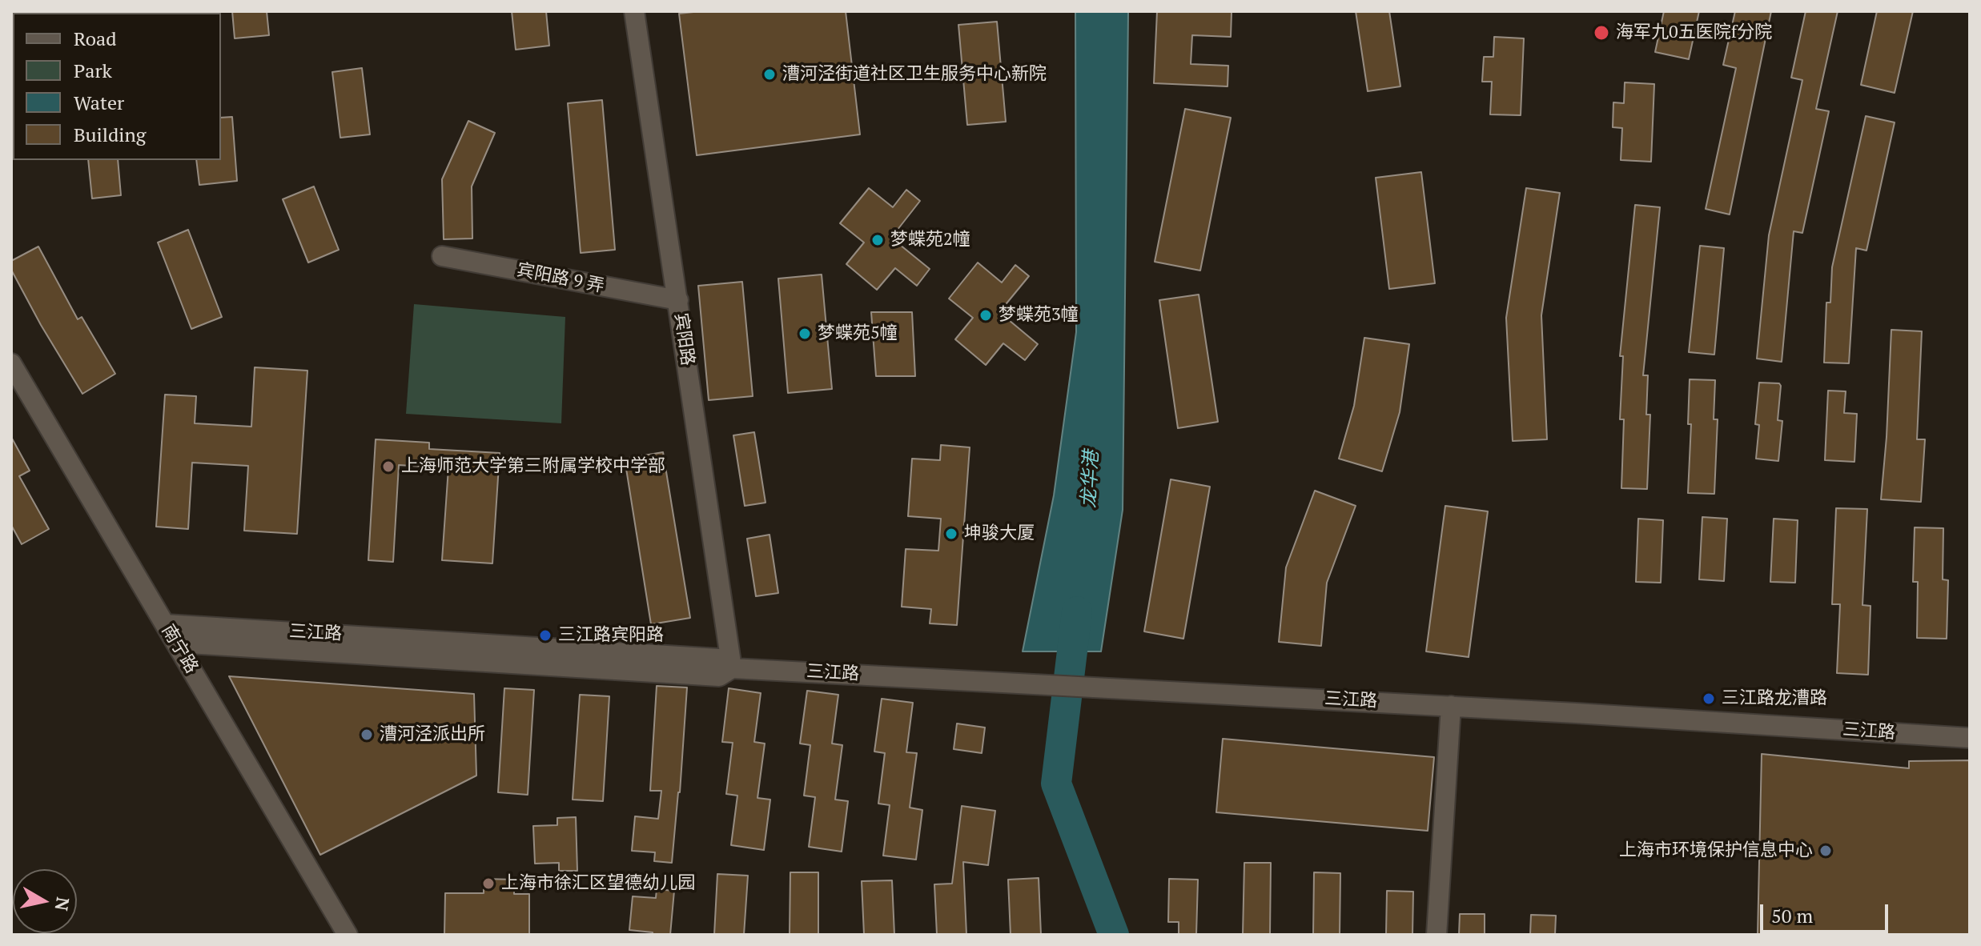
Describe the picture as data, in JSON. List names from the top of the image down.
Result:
{
  "streets": {
    "street": [
      "宾阳路 9 弄",
      "宾阳路",
      "三江路",
      "南宁路"
    ]
  },
  "crossings": [
    ["宾阳路 9 弄", "宾阳路"],
    ["宾阳路", "三江路"],
    ["三江路", "南宁路"]
  ],
  "water": ["龙华港"],
  "places": [
    "海军九0五医院f分院",
    "漕河泾街道社区卫生服务中心新院",
    "梦蝶苑2幢",
    "梦蝶苑3幢",
    "梦蝶苑5幢",
    "上海师范大学第三附属学校中学部",
    "坤骏大厦",
    "三江路宾阳路",
    "三江路龙漕路",
    "漕河泾派出所",
    "上海市环境保护信息中心",
    "上海市徐汇区望德幼儿园"
  ],
  "legend": [
    "Road",
    "Park",
    "Water",
    "Building"
  ],
  "scale_bar": "50 m",
  "north": "right"
}
